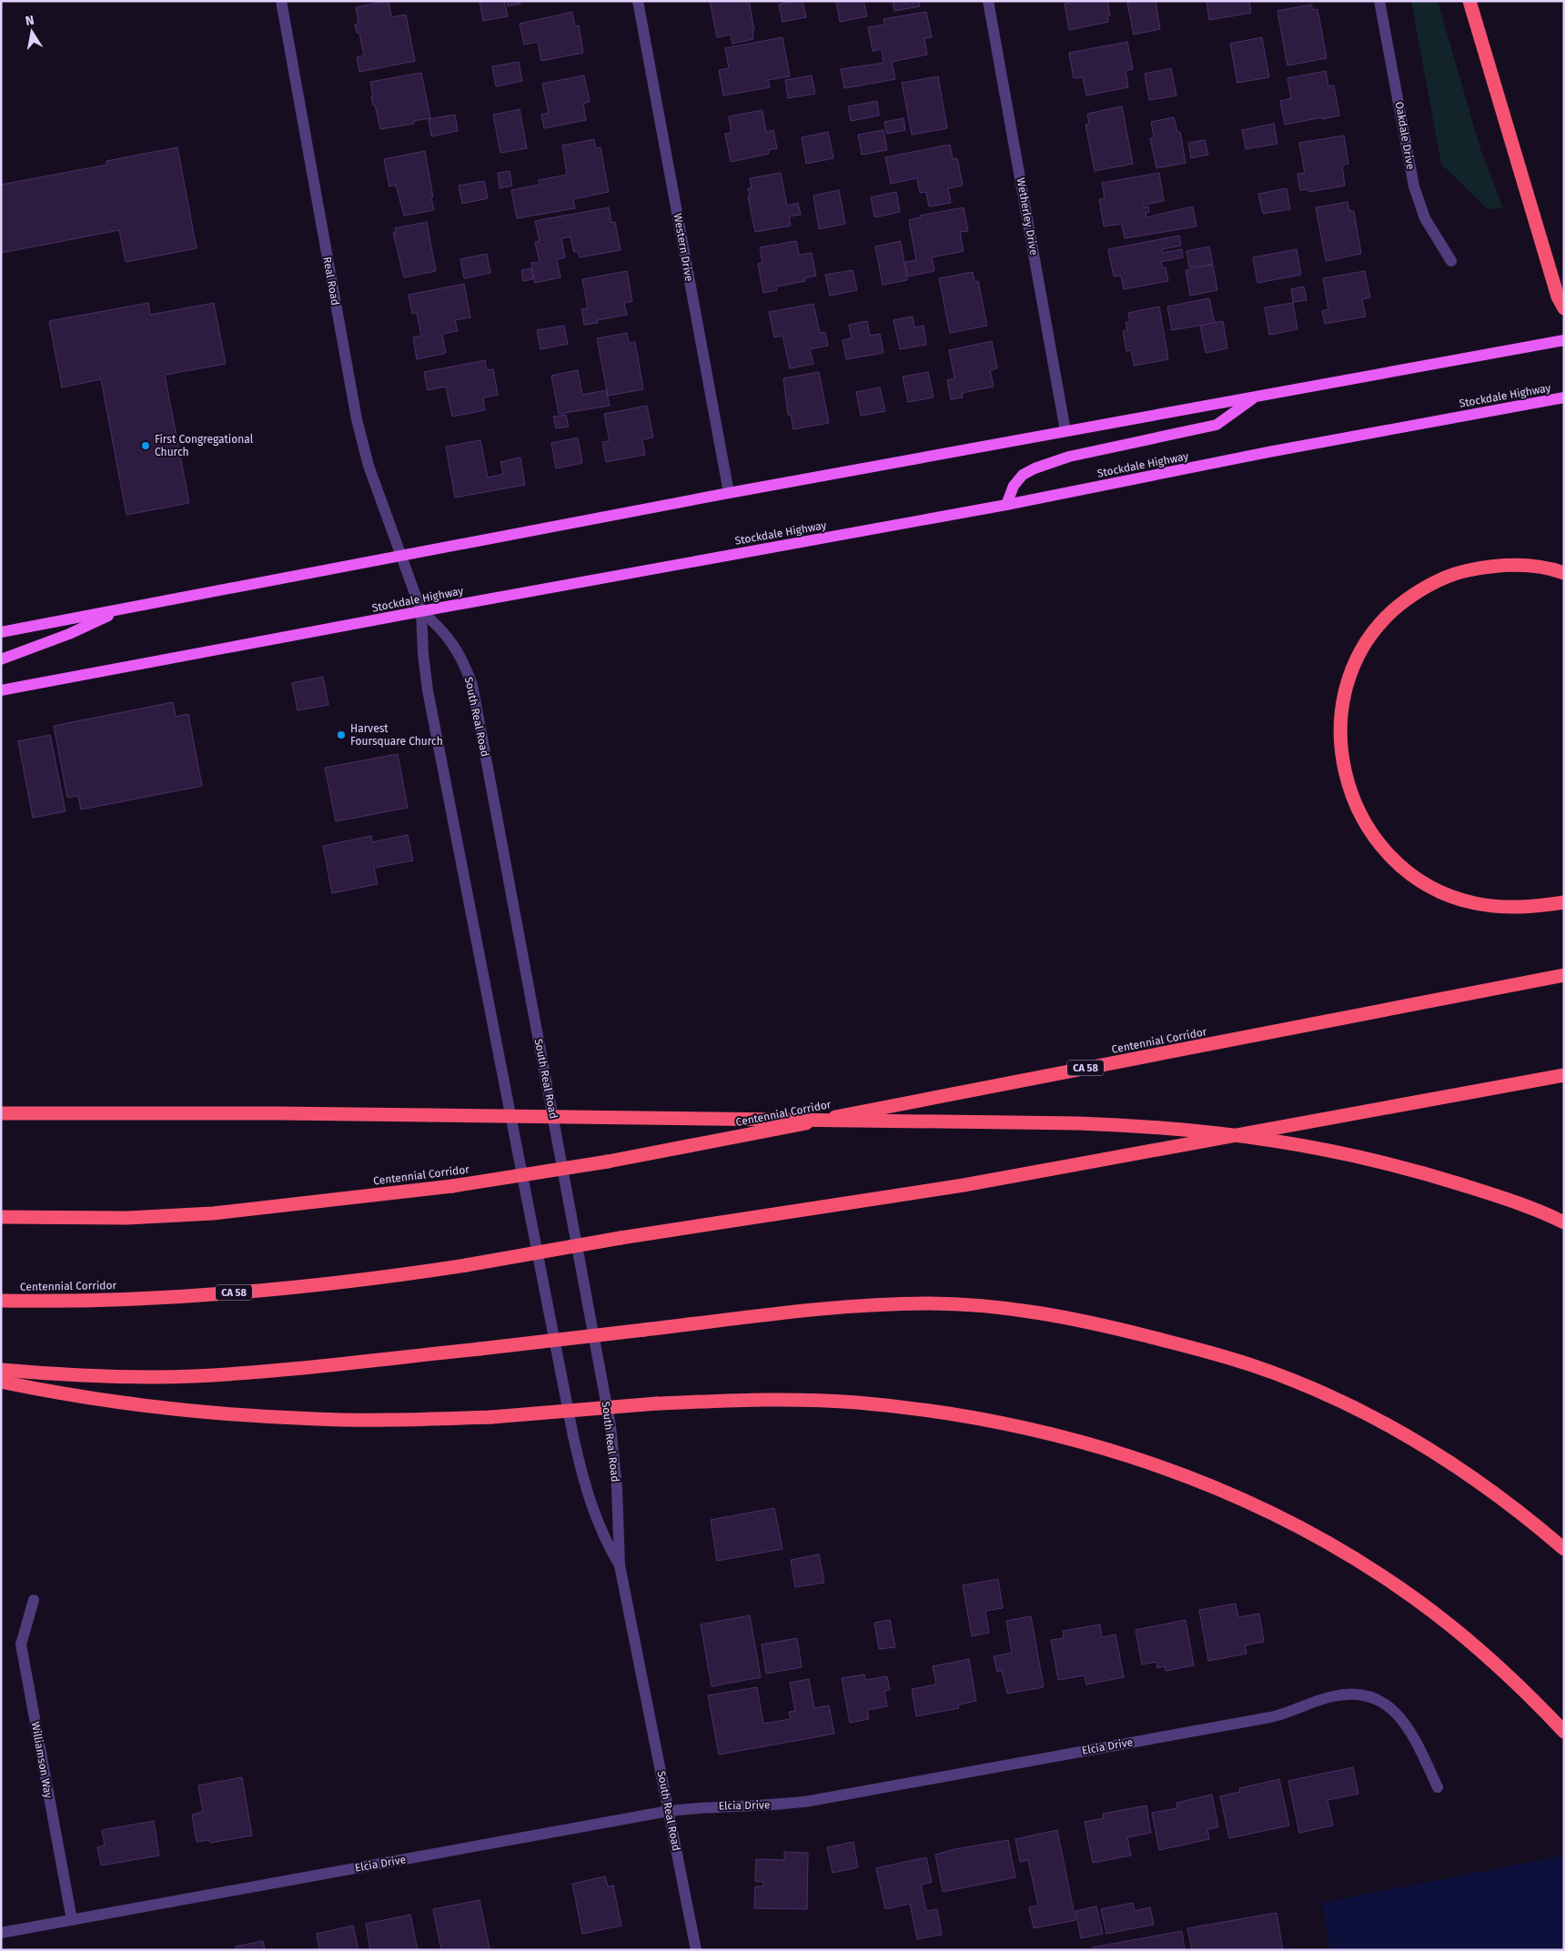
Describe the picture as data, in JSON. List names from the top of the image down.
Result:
{
  "streets": {
    "highway": ["Centennial Corridor", "CA 58"],
    "main road": ["Stockdale Highway"],
    "street": [
      "Oakdale Drive",
      "Wetherley Drive",
      "Western Drive",
      "Real Road",
      "South Real Road",
      "Elcia Drive",
      "Williamson Way"
    ]
  },
  "crossings": [
    ["Real Road", "South Real Road"],
    ["Stockdale Highway", "South Real Road"],
    ["South Real Road", "Elcia Drive"],
    ["Elcia Drive", "Williamson Way"]
  ],
  "places": ["First Congregational Church", "Harvest Foursquare Church"],
  "north": "top"
}
